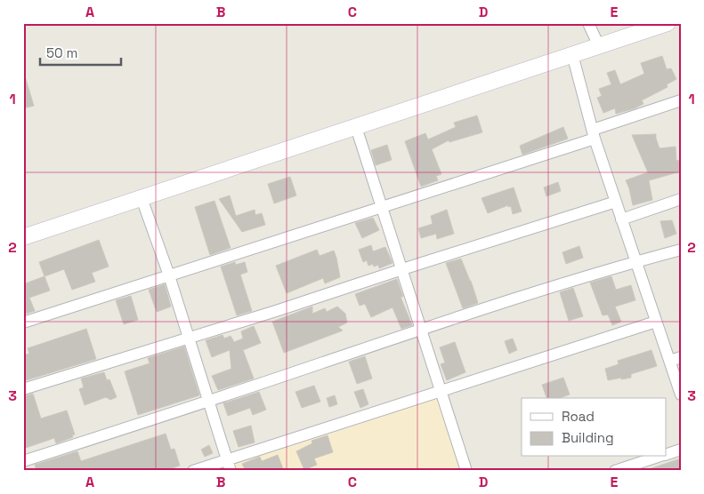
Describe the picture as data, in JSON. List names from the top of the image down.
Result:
{
  "legend": ["Road", "Building"],
  "scale_bar": "50 m",
  "grid": {
    "columns": [
      "A",
      "B",
      "C",
      "D",
      "E"
    ],
    "rows": ["1", "2", "3"]
  }
}
